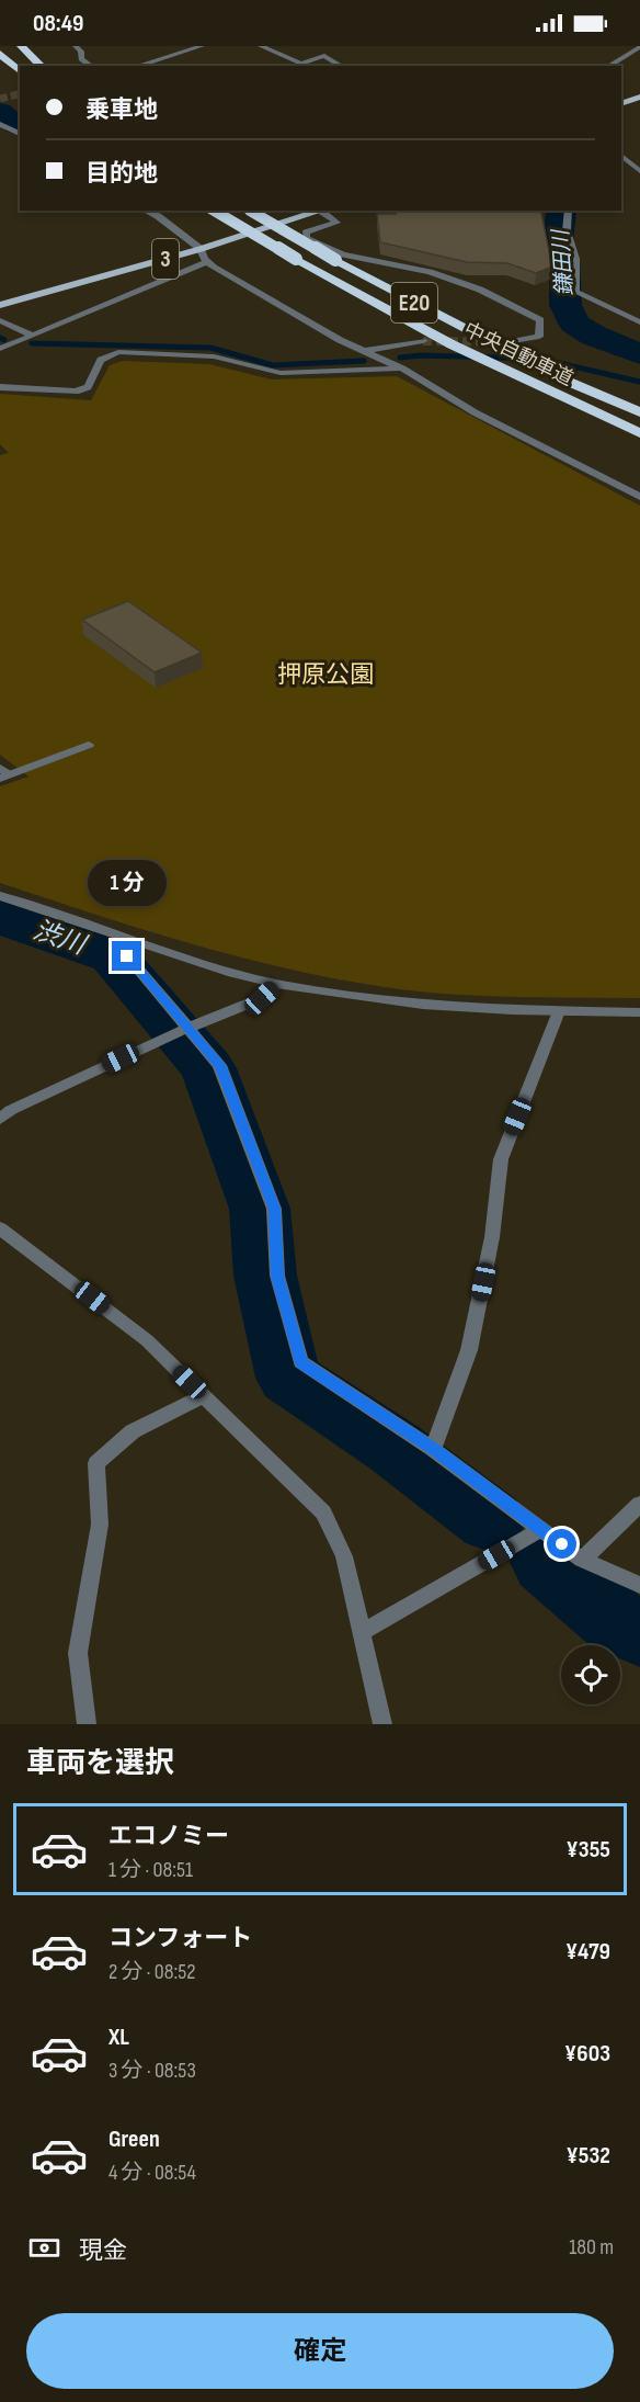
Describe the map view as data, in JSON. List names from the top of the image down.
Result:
{
  "streets": {
    "highway": ["E20", "中央自動車道"],
    "main road": ["3"]
  },
  "water": ["鎌田川", "渋川"],
  "parks": ["押原公園"],
  "page": {
    "status": "08:49",
    "banner": ["乗車地", "目的地"],
    "bubble": "1 分",
    "heading": "車両を選択",
    "list": [
      {
        "name": "エコノミー",
        "note": "1 分 · 08:51",
        "value": "¥355"
      },
      {
        "name": "コンフォート",
        "note": "2 分 · 08:52",
        "value": "¥479"
      },
      {
        "name": "XL",
        "note": "3 分 · 08:53",
        "value": "¥603"
      },
      {
        "name": "Green",
        "note": "4 分 · 08:54",
        "value": "¥532"
      }
    ],
    "pay": ["現金", "180 m"],
    "buttons": "確定"
  }
}
